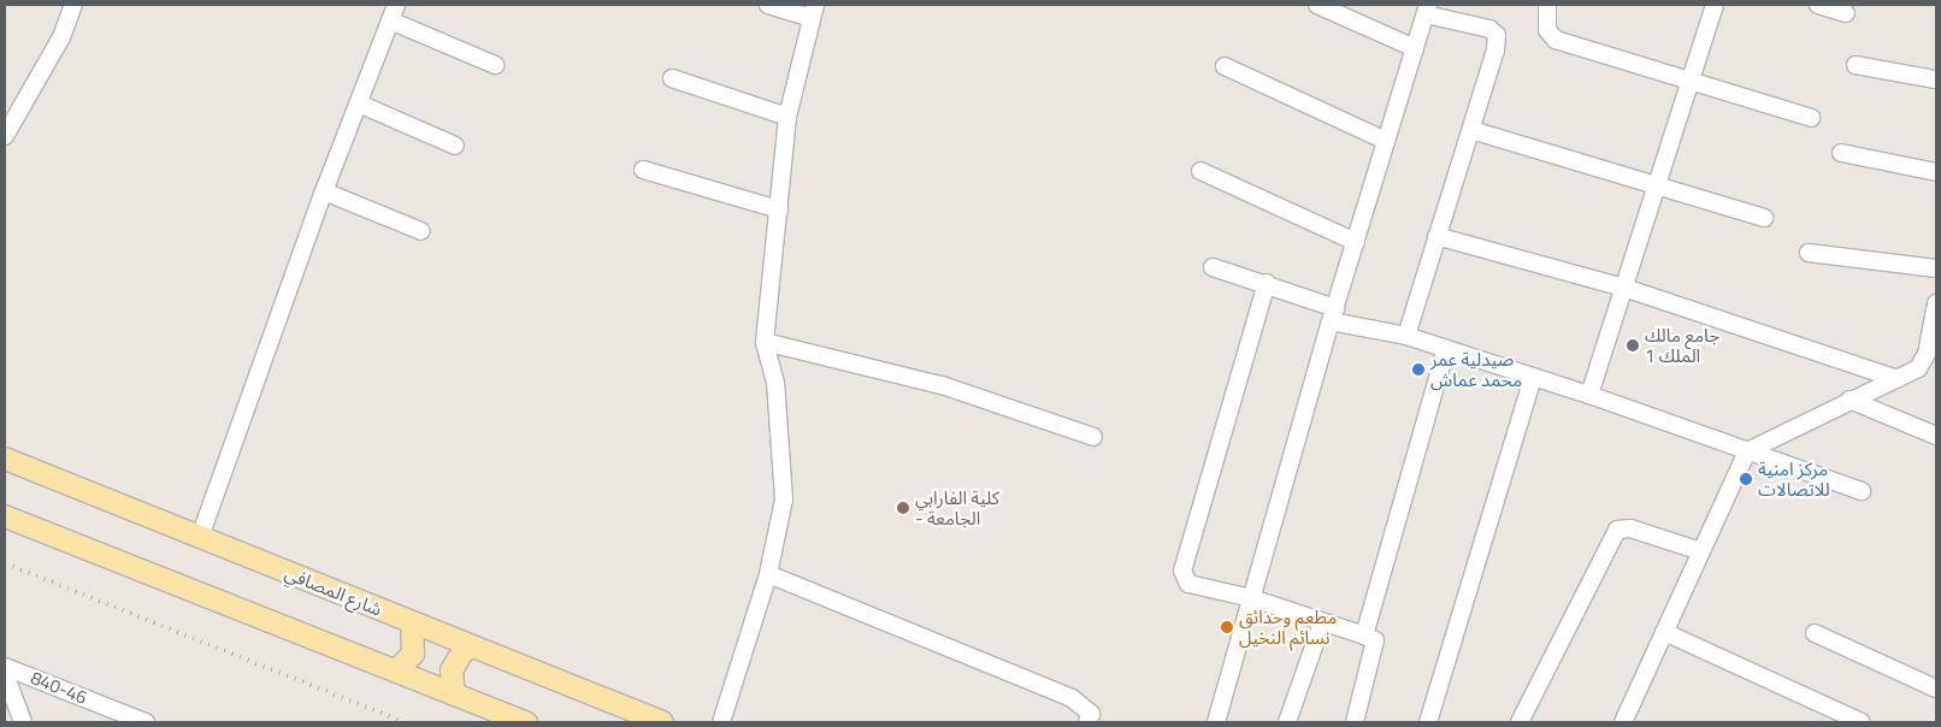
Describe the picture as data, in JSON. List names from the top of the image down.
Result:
{
  "streets": {
    "main road": ["شارع المصافي"],
    "street": ["840-46"]
  },
  "places": [
    "جامع مالك الملك 1",
    "صيدلية عمر محمد عماش",
    "مركز امنية للاتصالات",
    "كلية الفارابي - الجامعة",
    "مطعم وحدائق نسائم النخيل"
  ]
}
